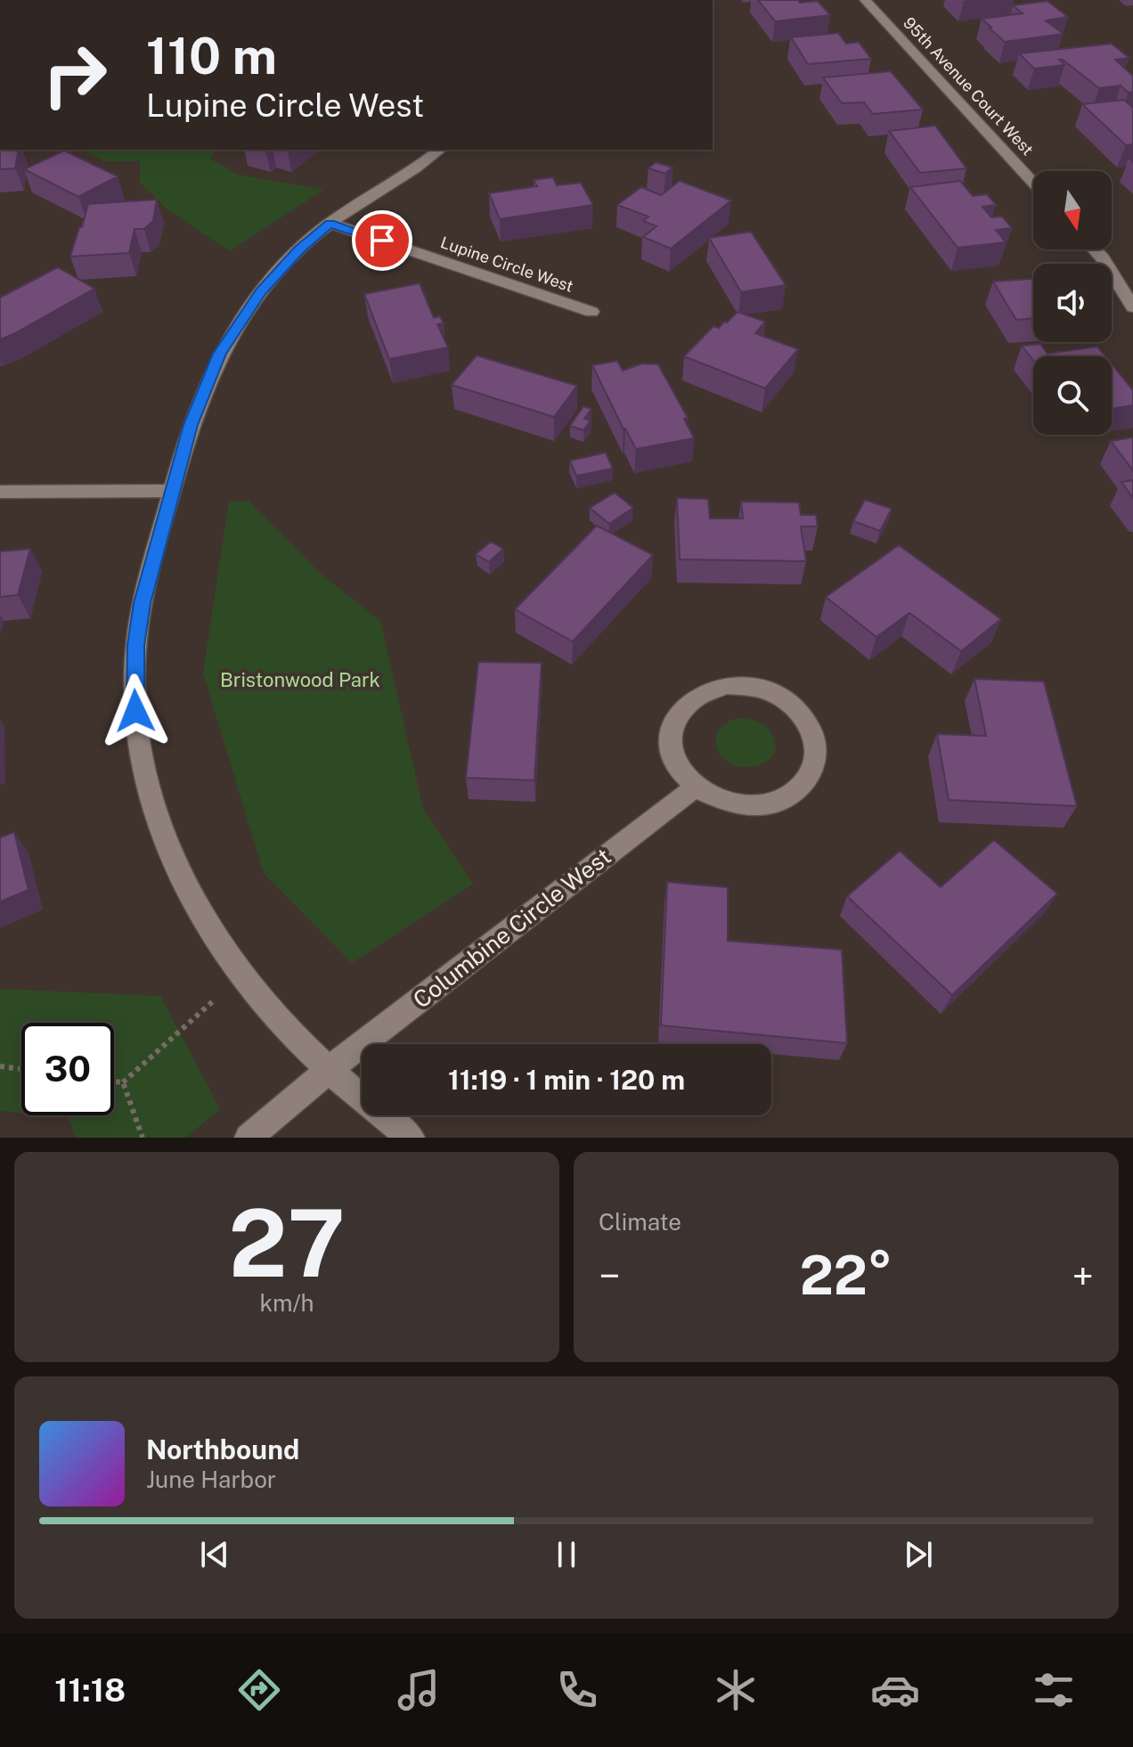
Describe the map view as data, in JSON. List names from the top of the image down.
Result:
{
  "streets": {
    "street": ["95th Avenue Court West", "Lupine Circle West", "Columbine Circle West"]
  },
  "parks": ["Bristonwood Park"],
  "north": "bottom",
  "page": {
    "turn": ["110 m", "Lupine Circle West"],
    "limit": "30",
    "trip": "11:19 · 1 min · 120 m",
    "tile": [
      ["27", "km/h"],
      "Climate"
    ],
    "heat": ["−", "22°", "+"],
    "song": ["Northbound", "June Harbor"],
    "tabs": "11:18"
  }
}
